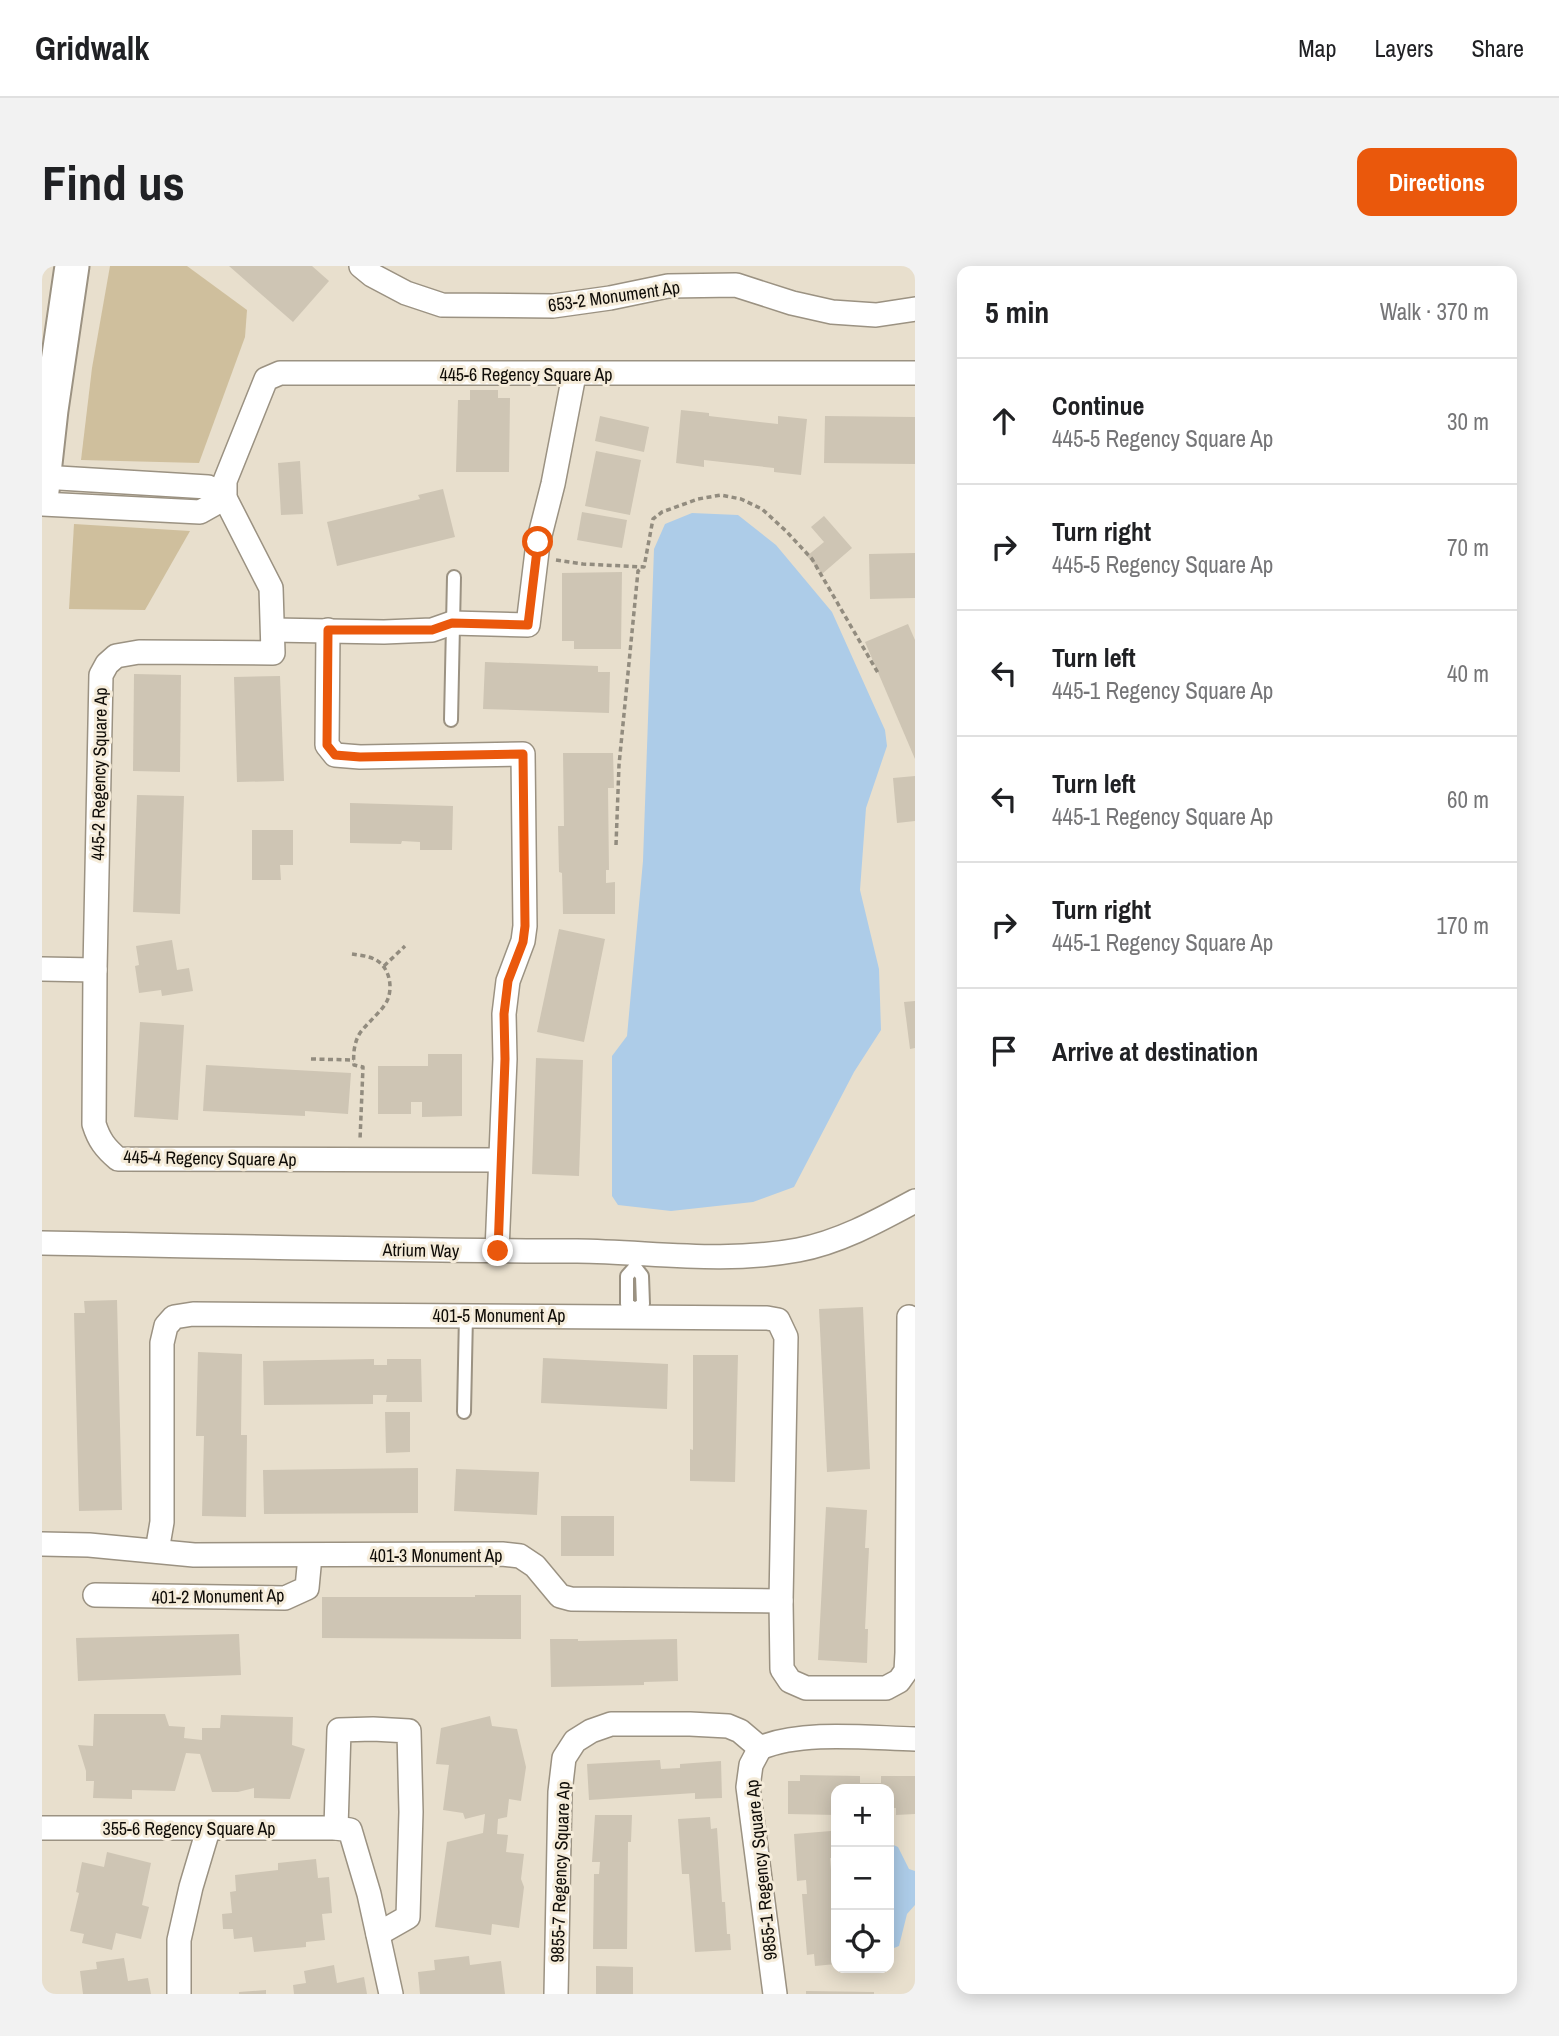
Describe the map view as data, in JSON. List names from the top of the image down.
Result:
{
  "streets": {
    "street": [
      "653-2 Monument Ap",
      "445-6 Regency Square Ap",
      "445-2 Regency Square Ap",
      "445-4 Regency Square Ap",
      "Atrium Way",
      "401-5 Monument Ap",
      "401-3 Monument Ap",
      "401-2 Monument Ap",
      "355-6 Regency Square Ap",
      "9855-1 Regency Square Ap",
      "9855-7 Regency Square Ap"
    ]
  },
  "crossings": [
    ["445-2 Regency Square Ap", "445-4 Regency Square Ap"],
    ["401-5 Monument Ap", "401-3 Monument Ap"],
    ["401-3 Monument Ap", "401-2 Monument Ap"],
    ["9855-1 Regency Square Ap", "9855-7 Regency Square Ap"]
  ],
  "page": {
    "header": "Gridwalk",
    "nav": ["Map", "Layers", "Share"],
    "buttons": "Directions",
    "title": "Find us",
    "heading": ["5 min", "Walk · 370 m"],
    "list": [
      ["Continue", "445-5 Regency Square Ap", "30 m"],
      ["Turn right", "445-5 Regency Square Ap", "70 m"],
      ["Turn left", "445-1 Regency Square Ap", "40 m"],
      ["Turn left", "445-1 Regency Square Ap", "60 m"],
      ["Turn right", "445-1 Regency Square Ap", "170 m"],
      "Arrive at destination"
    ],
    "map_buttons": ["+", "−"]
  }
}
